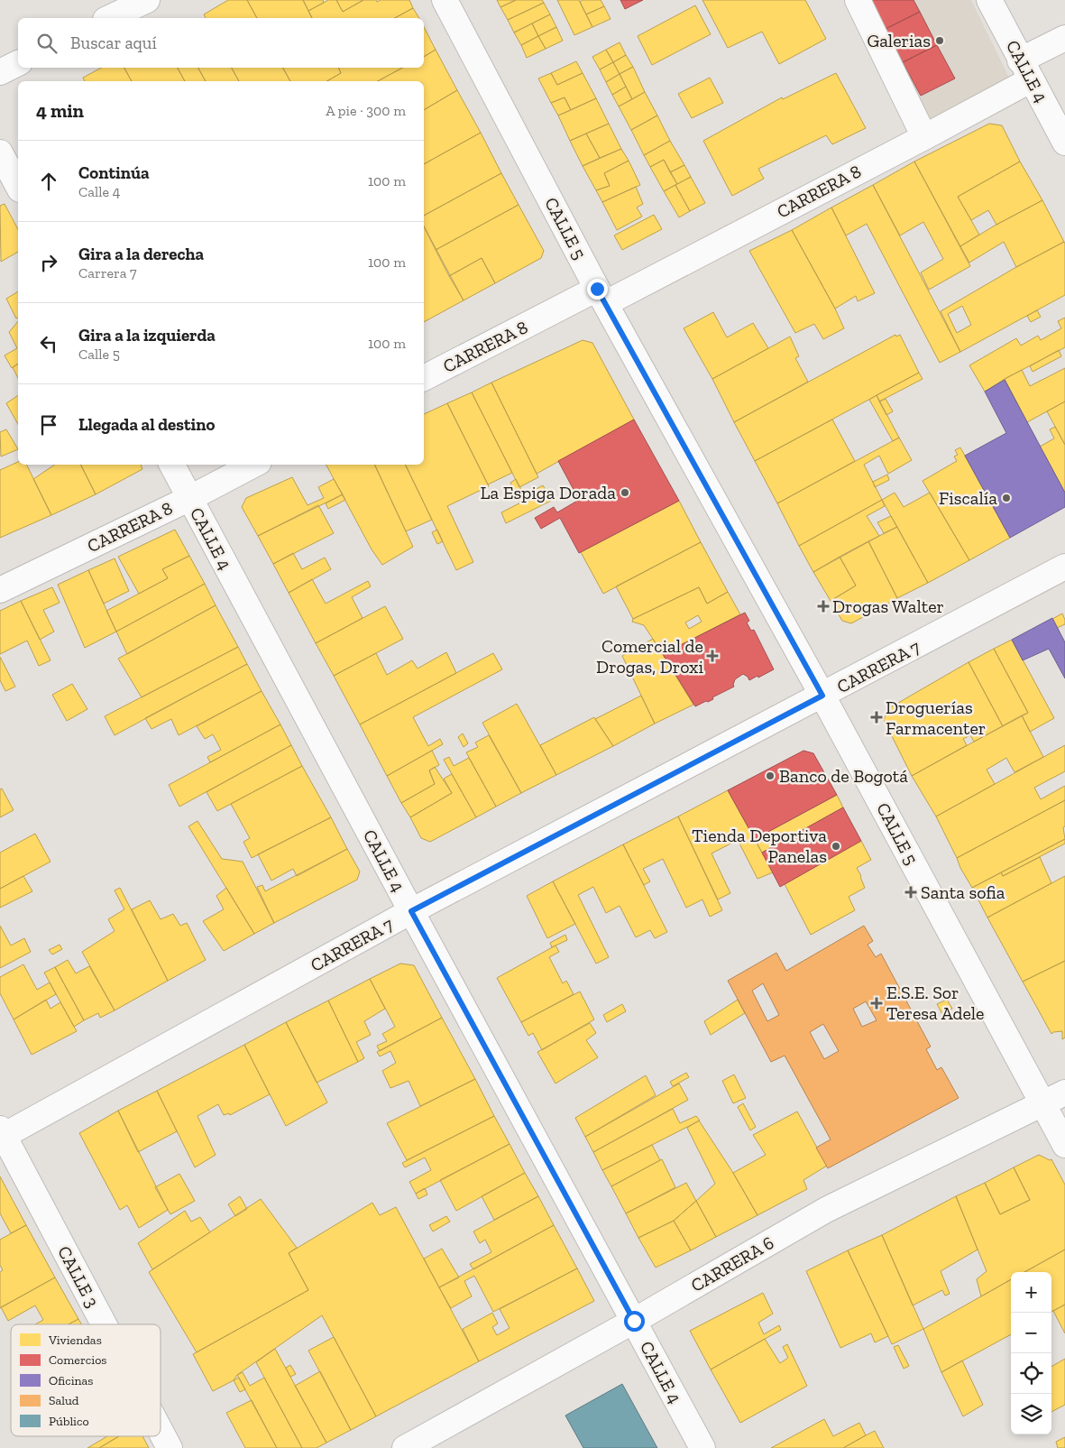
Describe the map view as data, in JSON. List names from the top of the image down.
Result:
{
  "streets": {
    "street": [
      "CALLE 4",
      "CARRERA 8",
      "CALLE 5",
      "CARRERA 7",
      "CARRERA 6",
      "CALLE 3"
    ]
  },
  "crossings": [
    ["CALLE 4", "CARRERA 8"],
    ["CALLE 4", "CARRERA 7"],
    ["CALLE 4", "CARRERA 6"],
    ["CARRERA 8", "CALLE 5"],
    ["CALLE 5", "CARRERA 7"],
    ["CALLE 5", "CARRERA 6"],
    ["CARRERA 7", "CALLE 3"]
  ],
  "places": {
    "other": [
      "Galerias",
      "La Espiga Dorada",
      "Fiscalía",
      "Banco de Bogotá",
      "Tienda Deportiva Panelas"
    ],
    "health": [
      "Drogas Walter",
      "Comercial de Drogas, Droxi",
      "Droguerías Farmacenter",
      "Santa sofia",
      "E.S.E. Sor Teresa Adele"
    ]
  },
  "legend": [
    "Viviendas",
    "Comercios",
    "Oficinas",
    "Salud",
    "Público"
  ],
  "page": {
    "search": "Buscar aquí",
    "heading": ["4 min", "A pie · 300 m"],
    "list": [
      ["Continúa", "Calle 4", "100 m"],
      ["Gira a la derecha", "Carrera 7", "100 m"],
      ["Gira a la izquierda", "Calle 5", "100 m"],
      "Llegada al destino"
    ],
    "map_buttons": ["+", "−"]
  }
}
